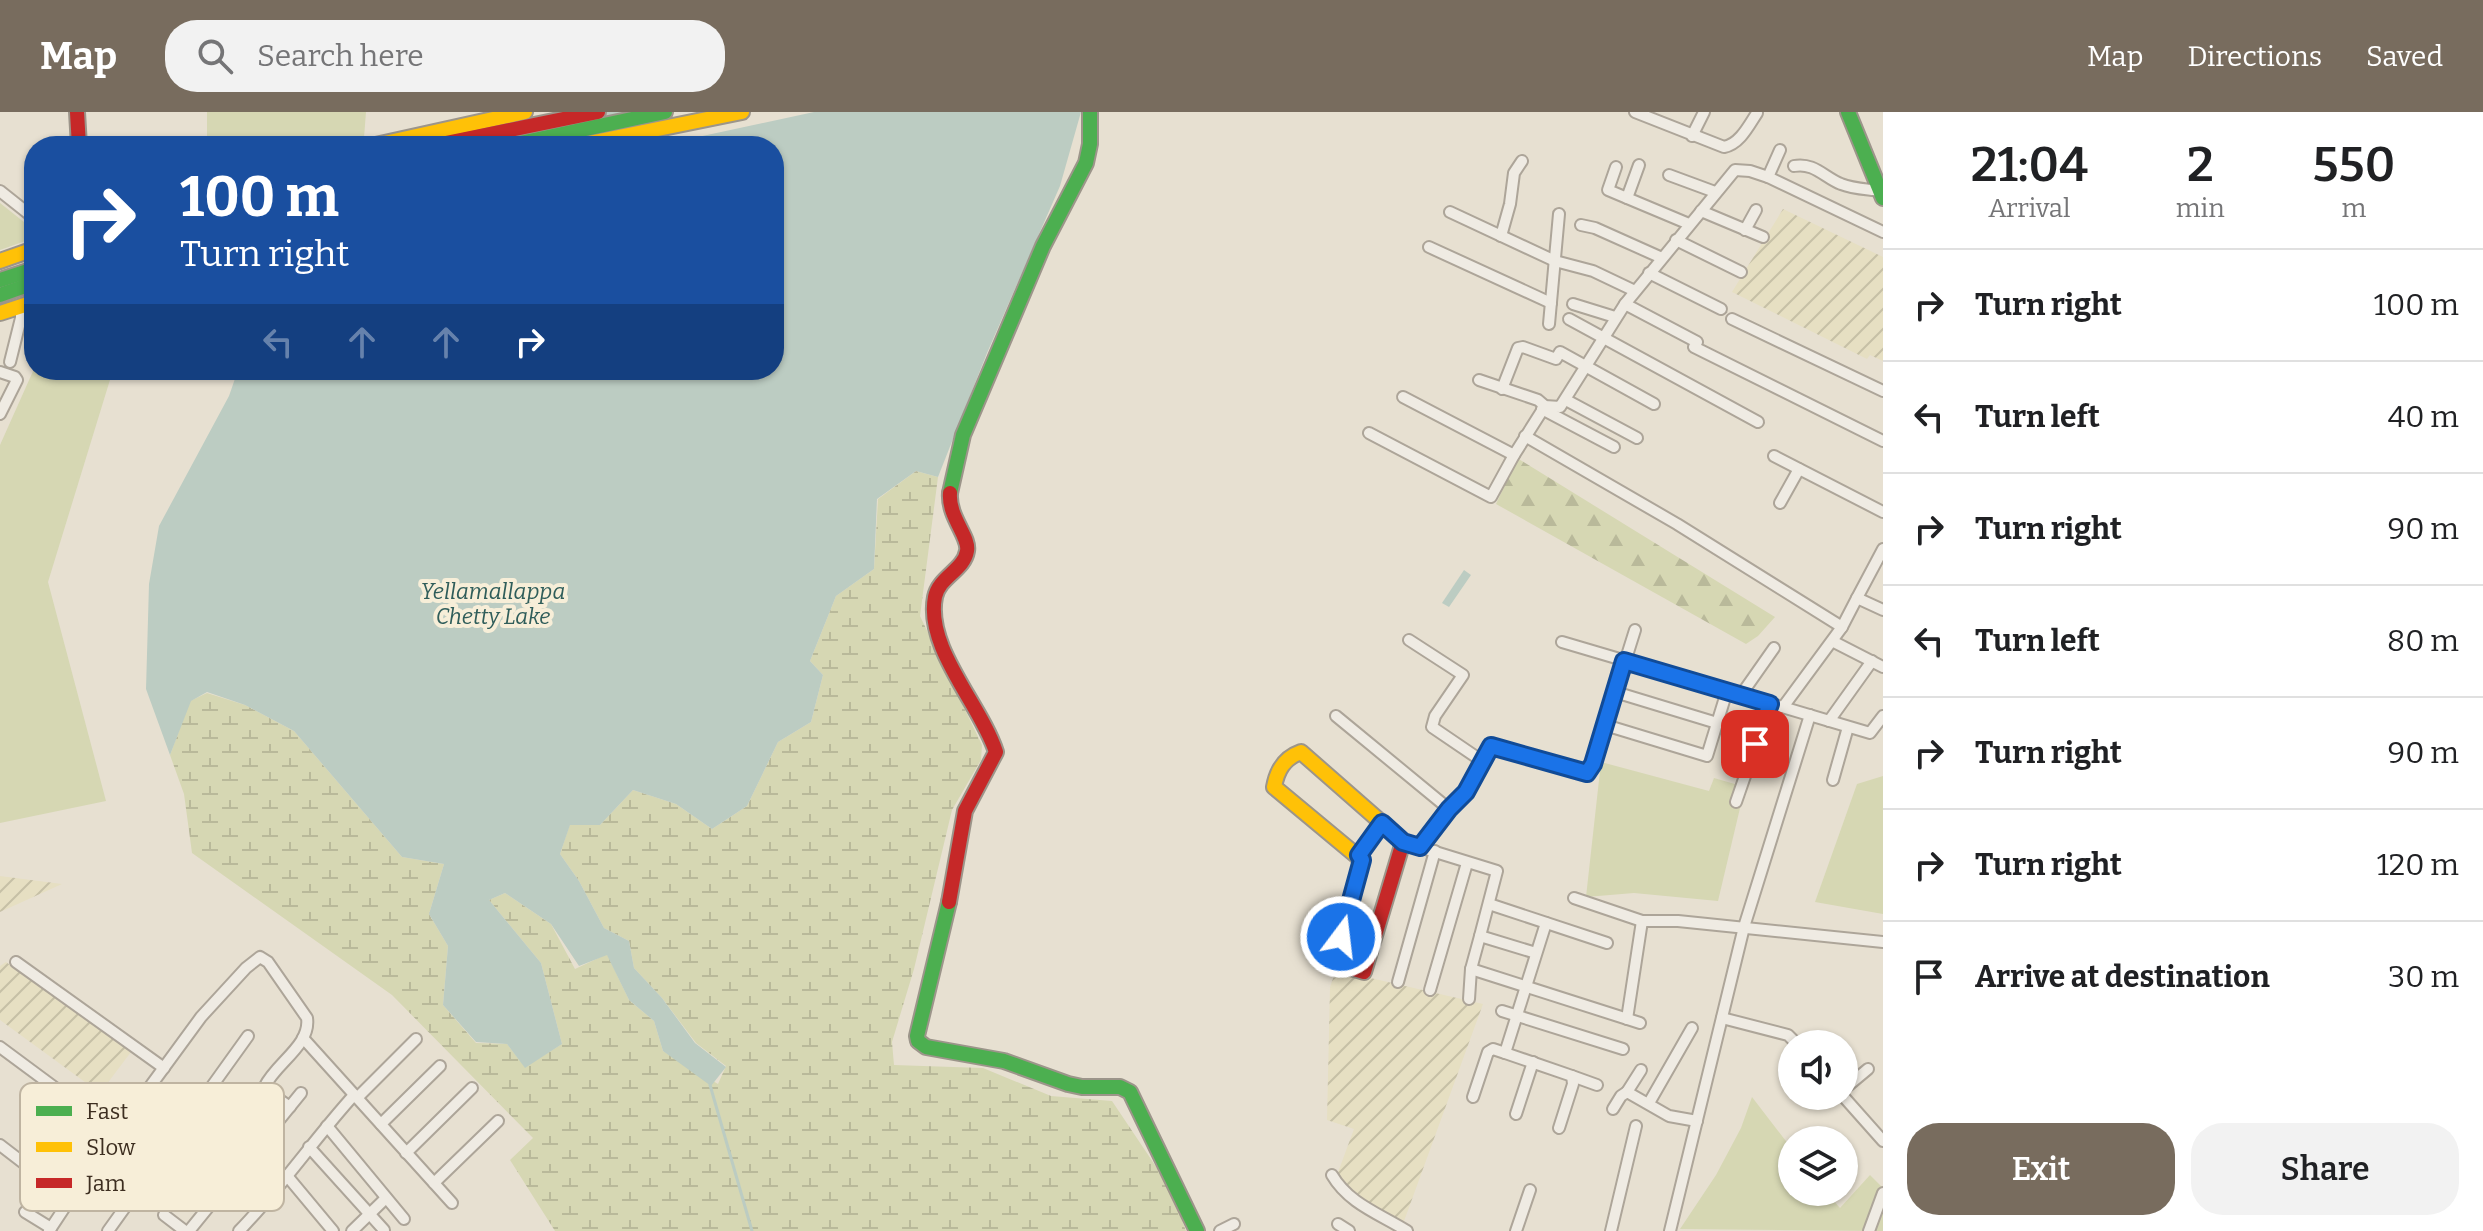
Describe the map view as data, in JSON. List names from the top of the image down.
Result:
{
  "water": ["Yellamallappa Chetty Lake"],
  "legend": ["Fast", "Slow", "Jam"],
  "page": {
    "header": "Map",
    "search": "Search here",
    "nav": ["Map", "Directions", "Saved"],
    "eta": [
      "21:04",
      "Arrival",
      "2",
      "min",
      "550",
      "m"
    ],
    "turn": ["100 m", "Turn right"],
    "list": [
      {
        "name": "Turn right",
        "value": "100 m"
      },
      {
        "name": "Turn left",
        "value": "40 m"
      },
      {
        "name": "Turn right",
        "value": "90 m"
      },
      {
        "name": "Turn left",
        "value": "80 m"
      },
      {
        "name": "Turn right",
        "value": "90 m"
      },
      {
        "name": "Turn right",
        "value": "120 m"
      },
      {
        "name": "Arrive at destination",
        "value": "30 m"
      }
    ],
    "buttons": ["Exit", "Share"]
  }
}
